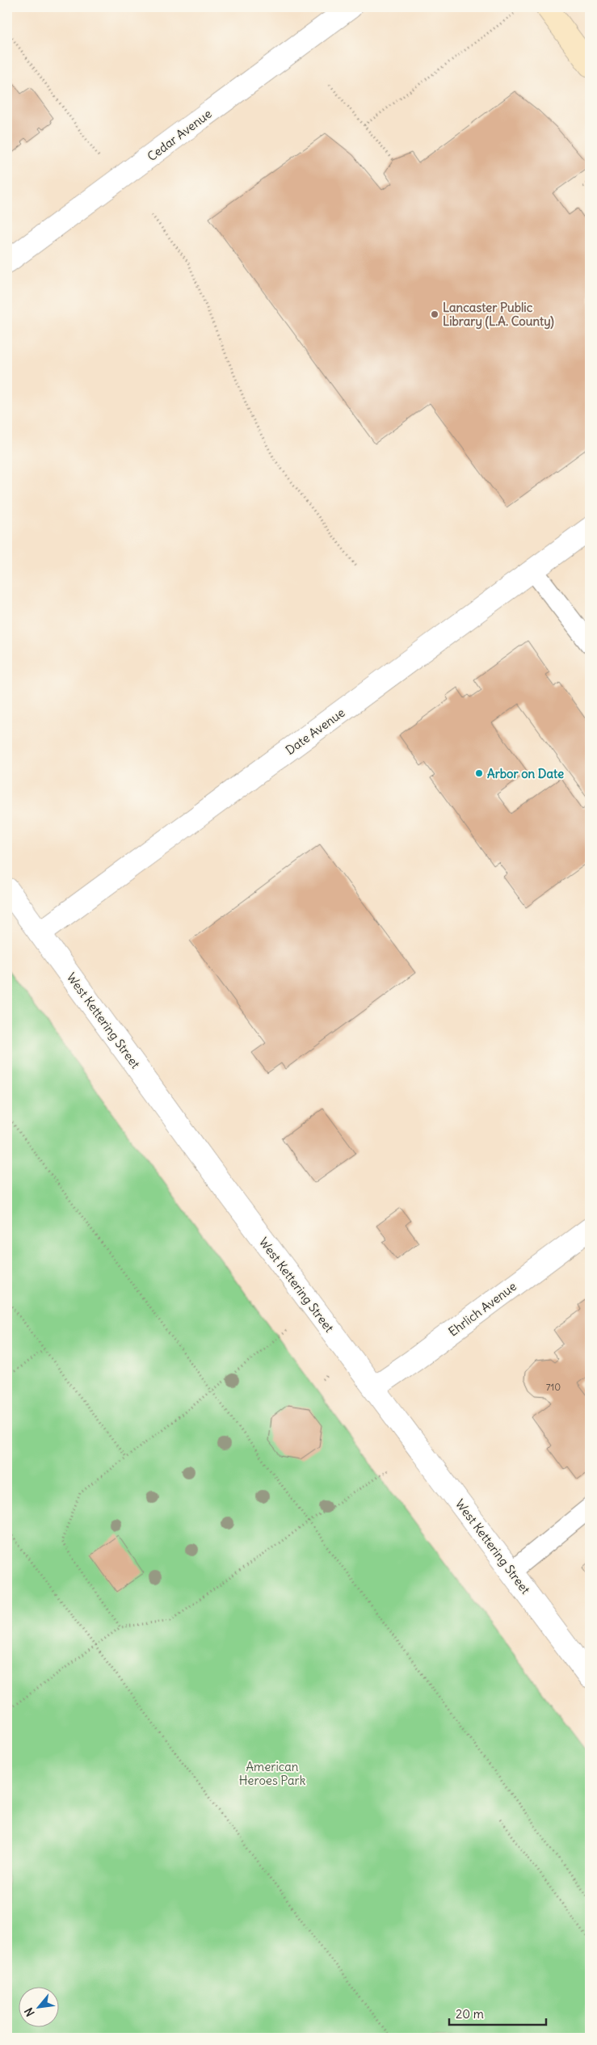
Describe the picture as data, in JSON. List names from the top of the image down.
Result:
{
  "streets": {
    "street": [
      "Cedar Avenue",
      "Date Avenue",
      "West Kettering Street",
      "Ehrlich Avenue"
    ]
  },
  "crossings": [
    ["Date Avenue", "West Kettering Street"],
    ["West Kettering Street", "Ehrlich Avenue"]
  ],
  "parks": ["American Heroes Park"],
  "places": ["Lancaster Public Library (L.A. County)", "Arbor on Date"],
  "house_numbers": ["710"],
  "scale_bar": "20 m",
  "north": "bottom left"
}
